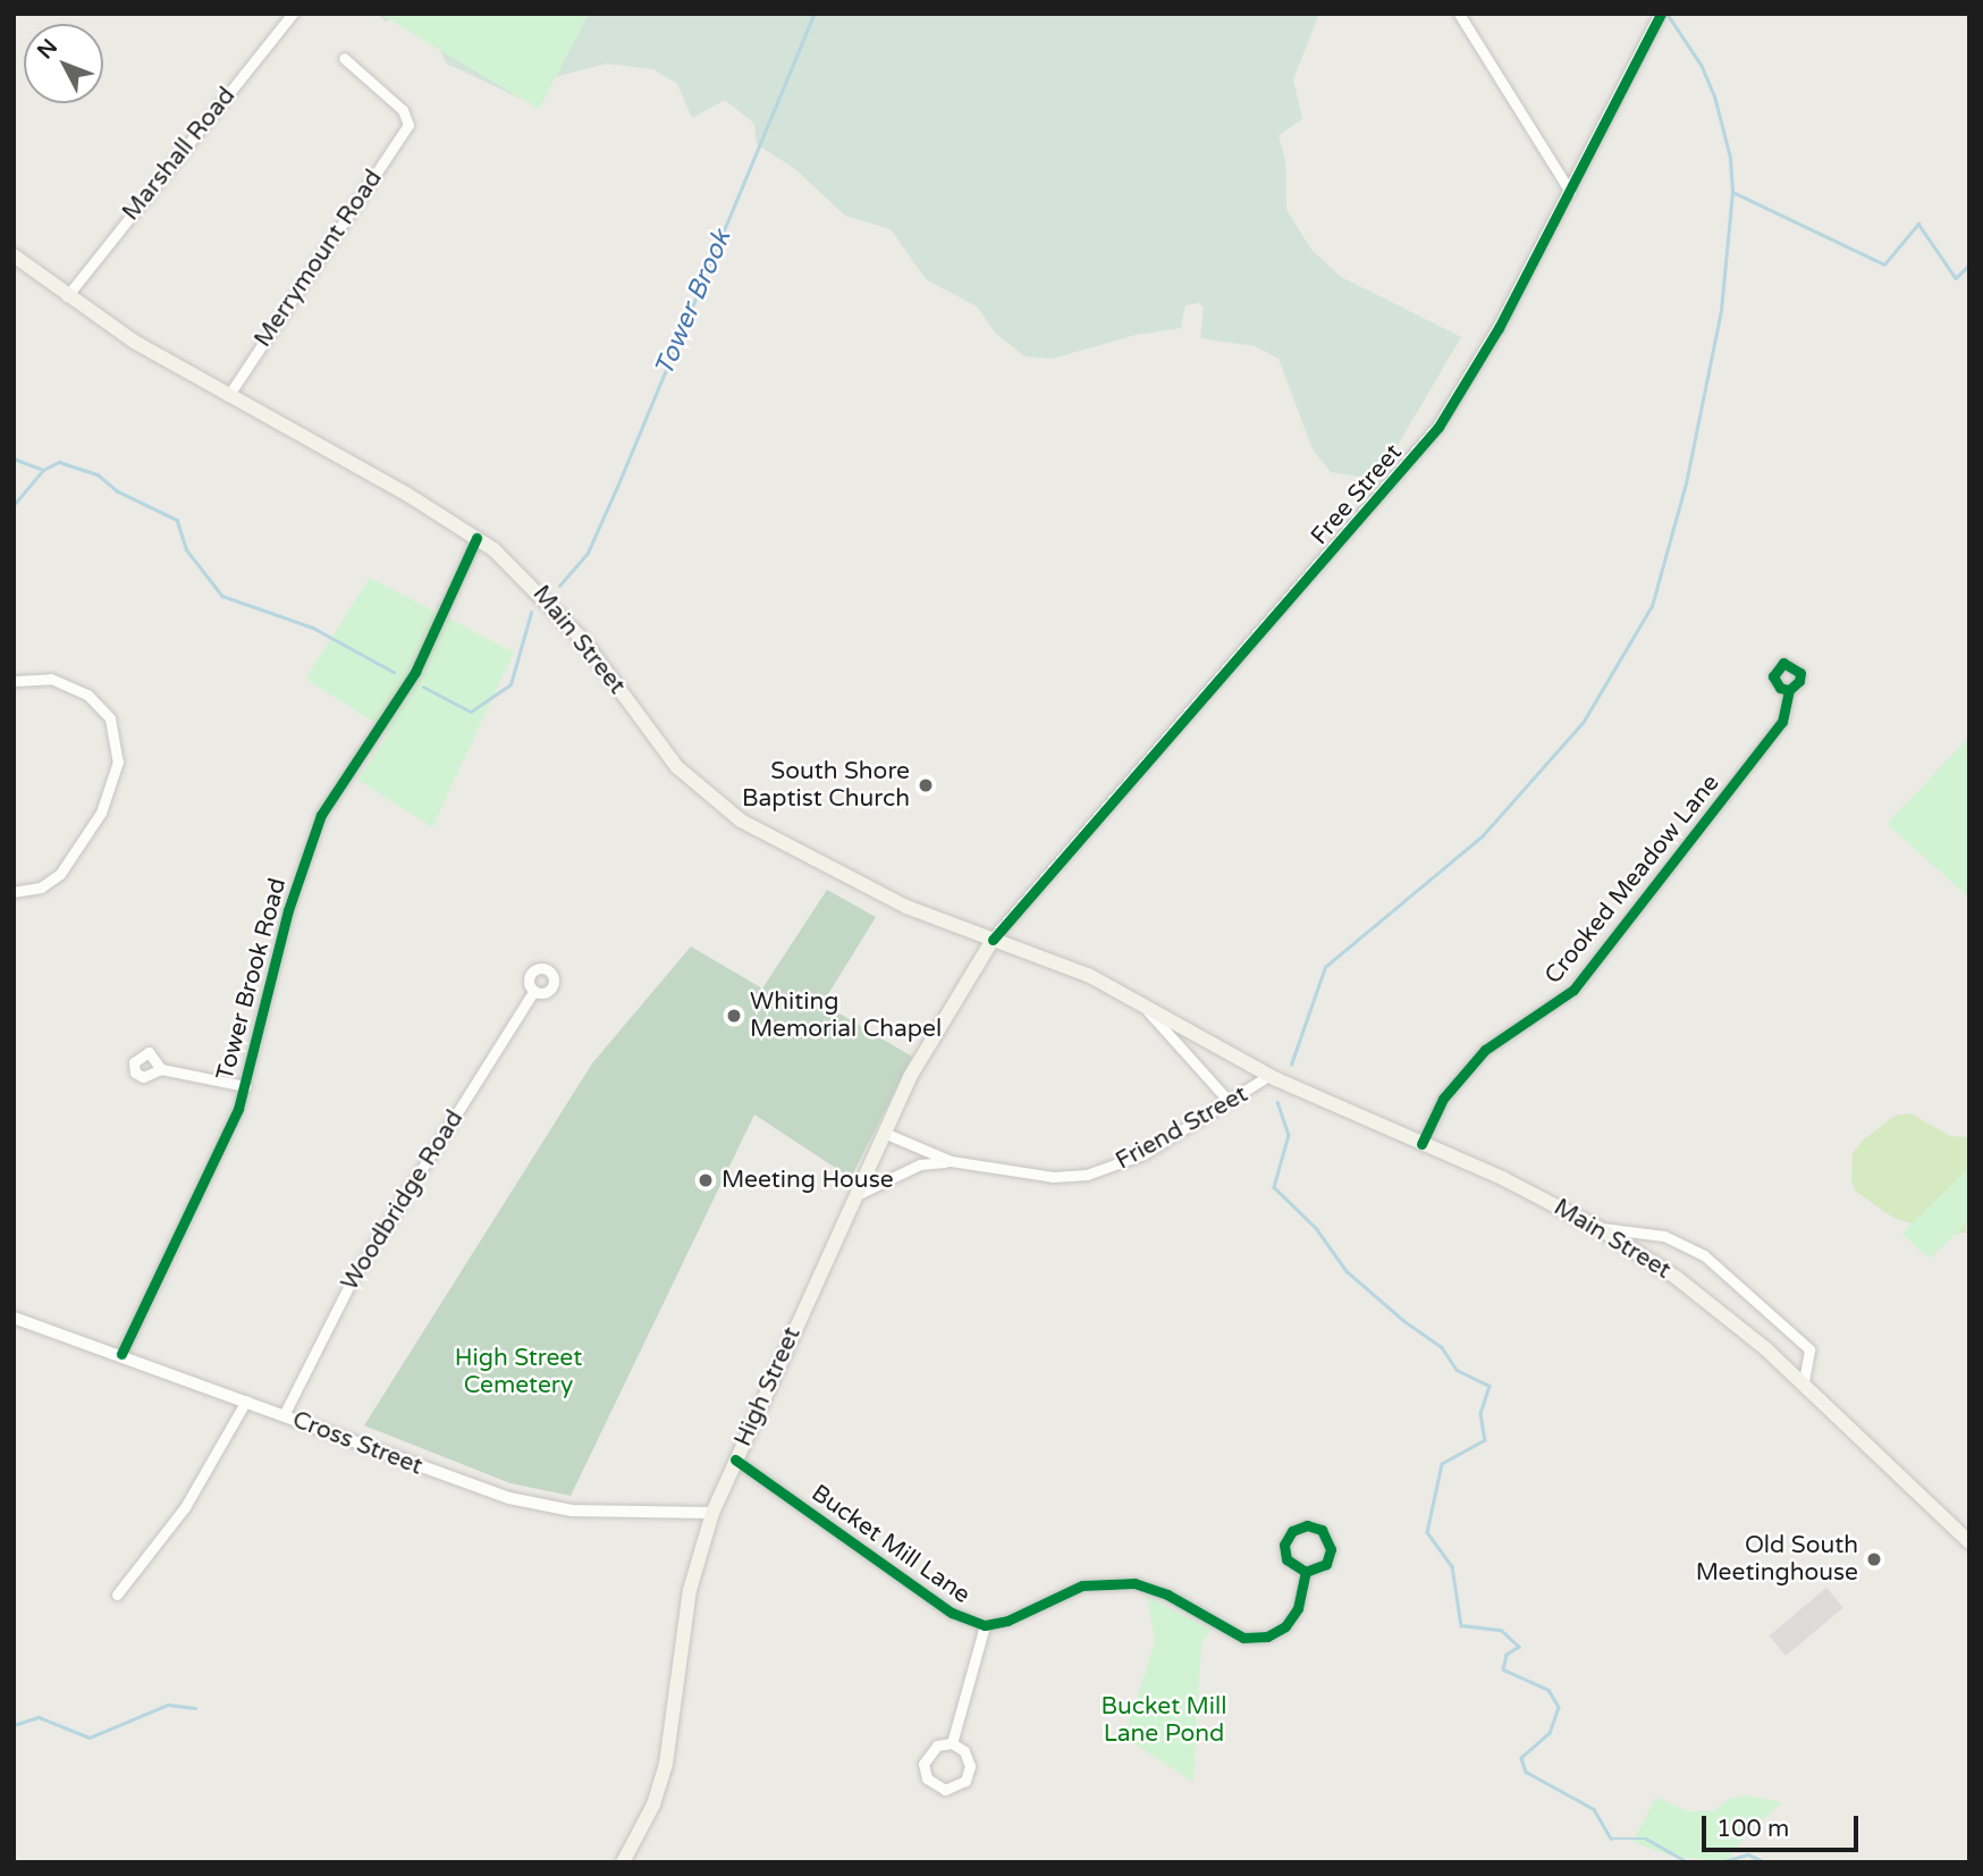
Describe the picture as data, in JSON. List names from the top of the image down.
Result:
{
  "streets": {
    "main road": ["Main Street", "High Street"],
    "street": [
      "Marshall Road",
      "Merrymount Road",
      "Free Street",
      "Crooked Meadow Lane",
      "Tower Brook Road",
      "Friend Street",
      "Woodbridge Road",
      "Cross Street",
      "Bucket Mill Lane"
    ]
  },
  "crossings": [
    ["Marshall Road", "Main Street"],
    ["Merrymount Road", "Main Street"],
    ["Free Street", "Main Street"],
    ["Free Street", "High Street"],
    ["Main Street", "Crooked Meadow Lane"],
    ["Main Street", "Tower Brook Road"],
    ["Main Street", "Friend Street"],
    ["Main Street", "High Street"],
    ["Tower Brook Road", "Cross Street"],
    ["Friend Street", "High Street"],
    ["Woodbridge Road", "Cross Street"],
    ["High Street", "Cross Street"],
    ["High Street", "Bucket Mill Lane"]
  ],
  "water": ["Tower Brook"],
  "parks": ["High Street Cemetery", "Bucket Mill Lane Pond"],
  "places": [
    "South Shore Baptist Church",
    "Whiting Memorial Chapel",
    "Meeting House",
    "Old South Meetinghouse"
  ],
  "scale_bar": "100 m",
  "north": "top left"
}
